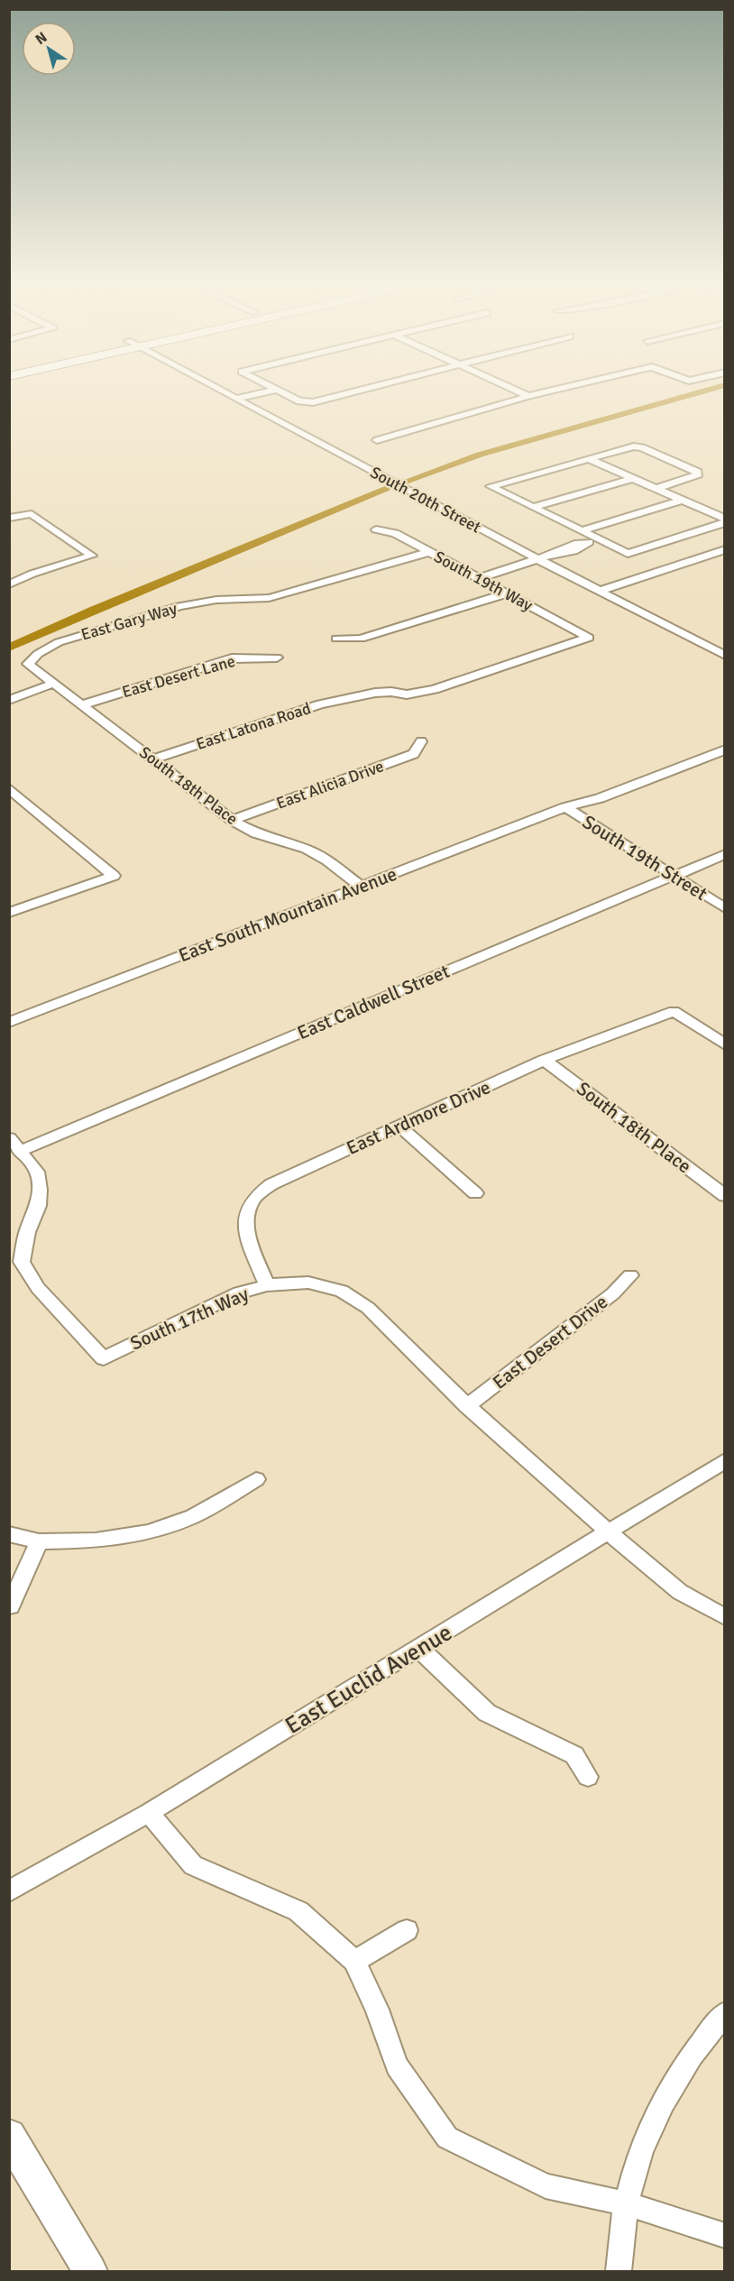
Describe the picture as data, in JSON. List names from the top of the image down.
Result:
{
  "streets": {
    "street": [
      "South 20th Street",
      "South 19th Way",
      "East Gary Way",
      "East Desert Lane",
      "East Latona Road",
      "East Alicia Drive",
      "South 18th Place",
      "South 19th Street",
      "East South Mountain Avenue",
      "East Caldwell Street",
      "East Ardmore Drive",
      "South 17th Way",
      "East Desert Drive",
      "East Euclid Avenue"
    ]
  },
  "crossings": [
    ["South 19th Way", "East Gary Way"],
    ["South 19th Way", "East Latona Road"],
    ["East Gary Way", "South 18th Place"],
    ["East Desert Lane", "South 18th Place"],
    ["East Latona Road", "South 18th Place"],
    ["East Alicia Drive", "South 18th Place"],
    ["South 18th Place", "East South Mountain Avenue"],
    ["South 18th Place", "East Ardmore Drive"],
    ["South 19th Street", "East South Mountain Avenue"],
    ["South 19th Street", "East Caldwell Street"],
    ["East Caldwell Street", "South 17th Way"],
    ["East Ardmore Drive", "South 17th Way"],
    ["South 17th Way", "East Desert Drive"],
    ["South 17th Way", "East Euclid Avenue"]
  ],
  "north": "top left"
}
